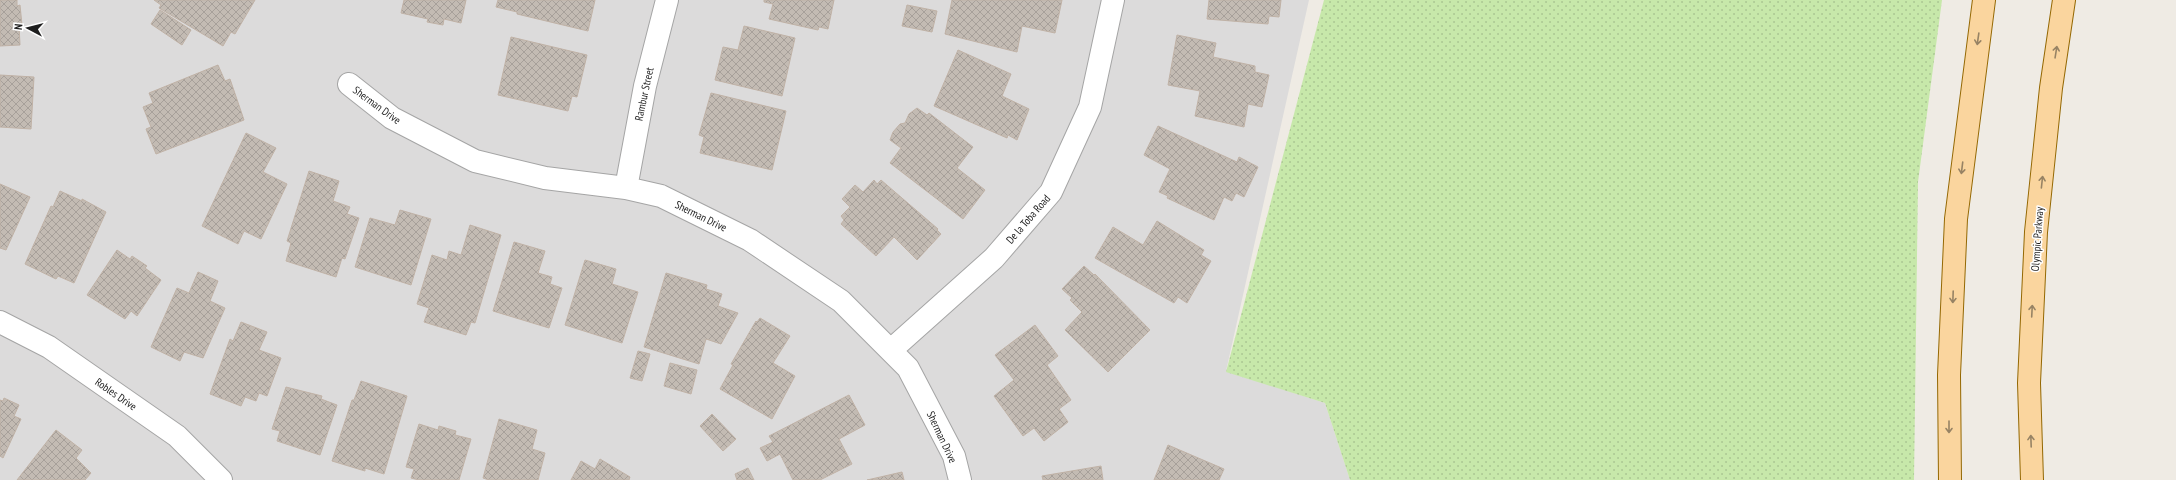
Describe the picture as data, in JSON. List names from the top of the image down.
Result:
{
  "streets": {
    "main road": ["Olympic Parkway"],
    "street": [
      "Rambur Street",
      "Sherman Drive",
      "De la Toba Road",
      "Robles Drive"
    ]
  },
  "crossings": [
    ["Rambur Street", "Sherman Drive"],
    ["Sherman Drive", "De la Toba Road"]
  ],
  "north": "left"
}
